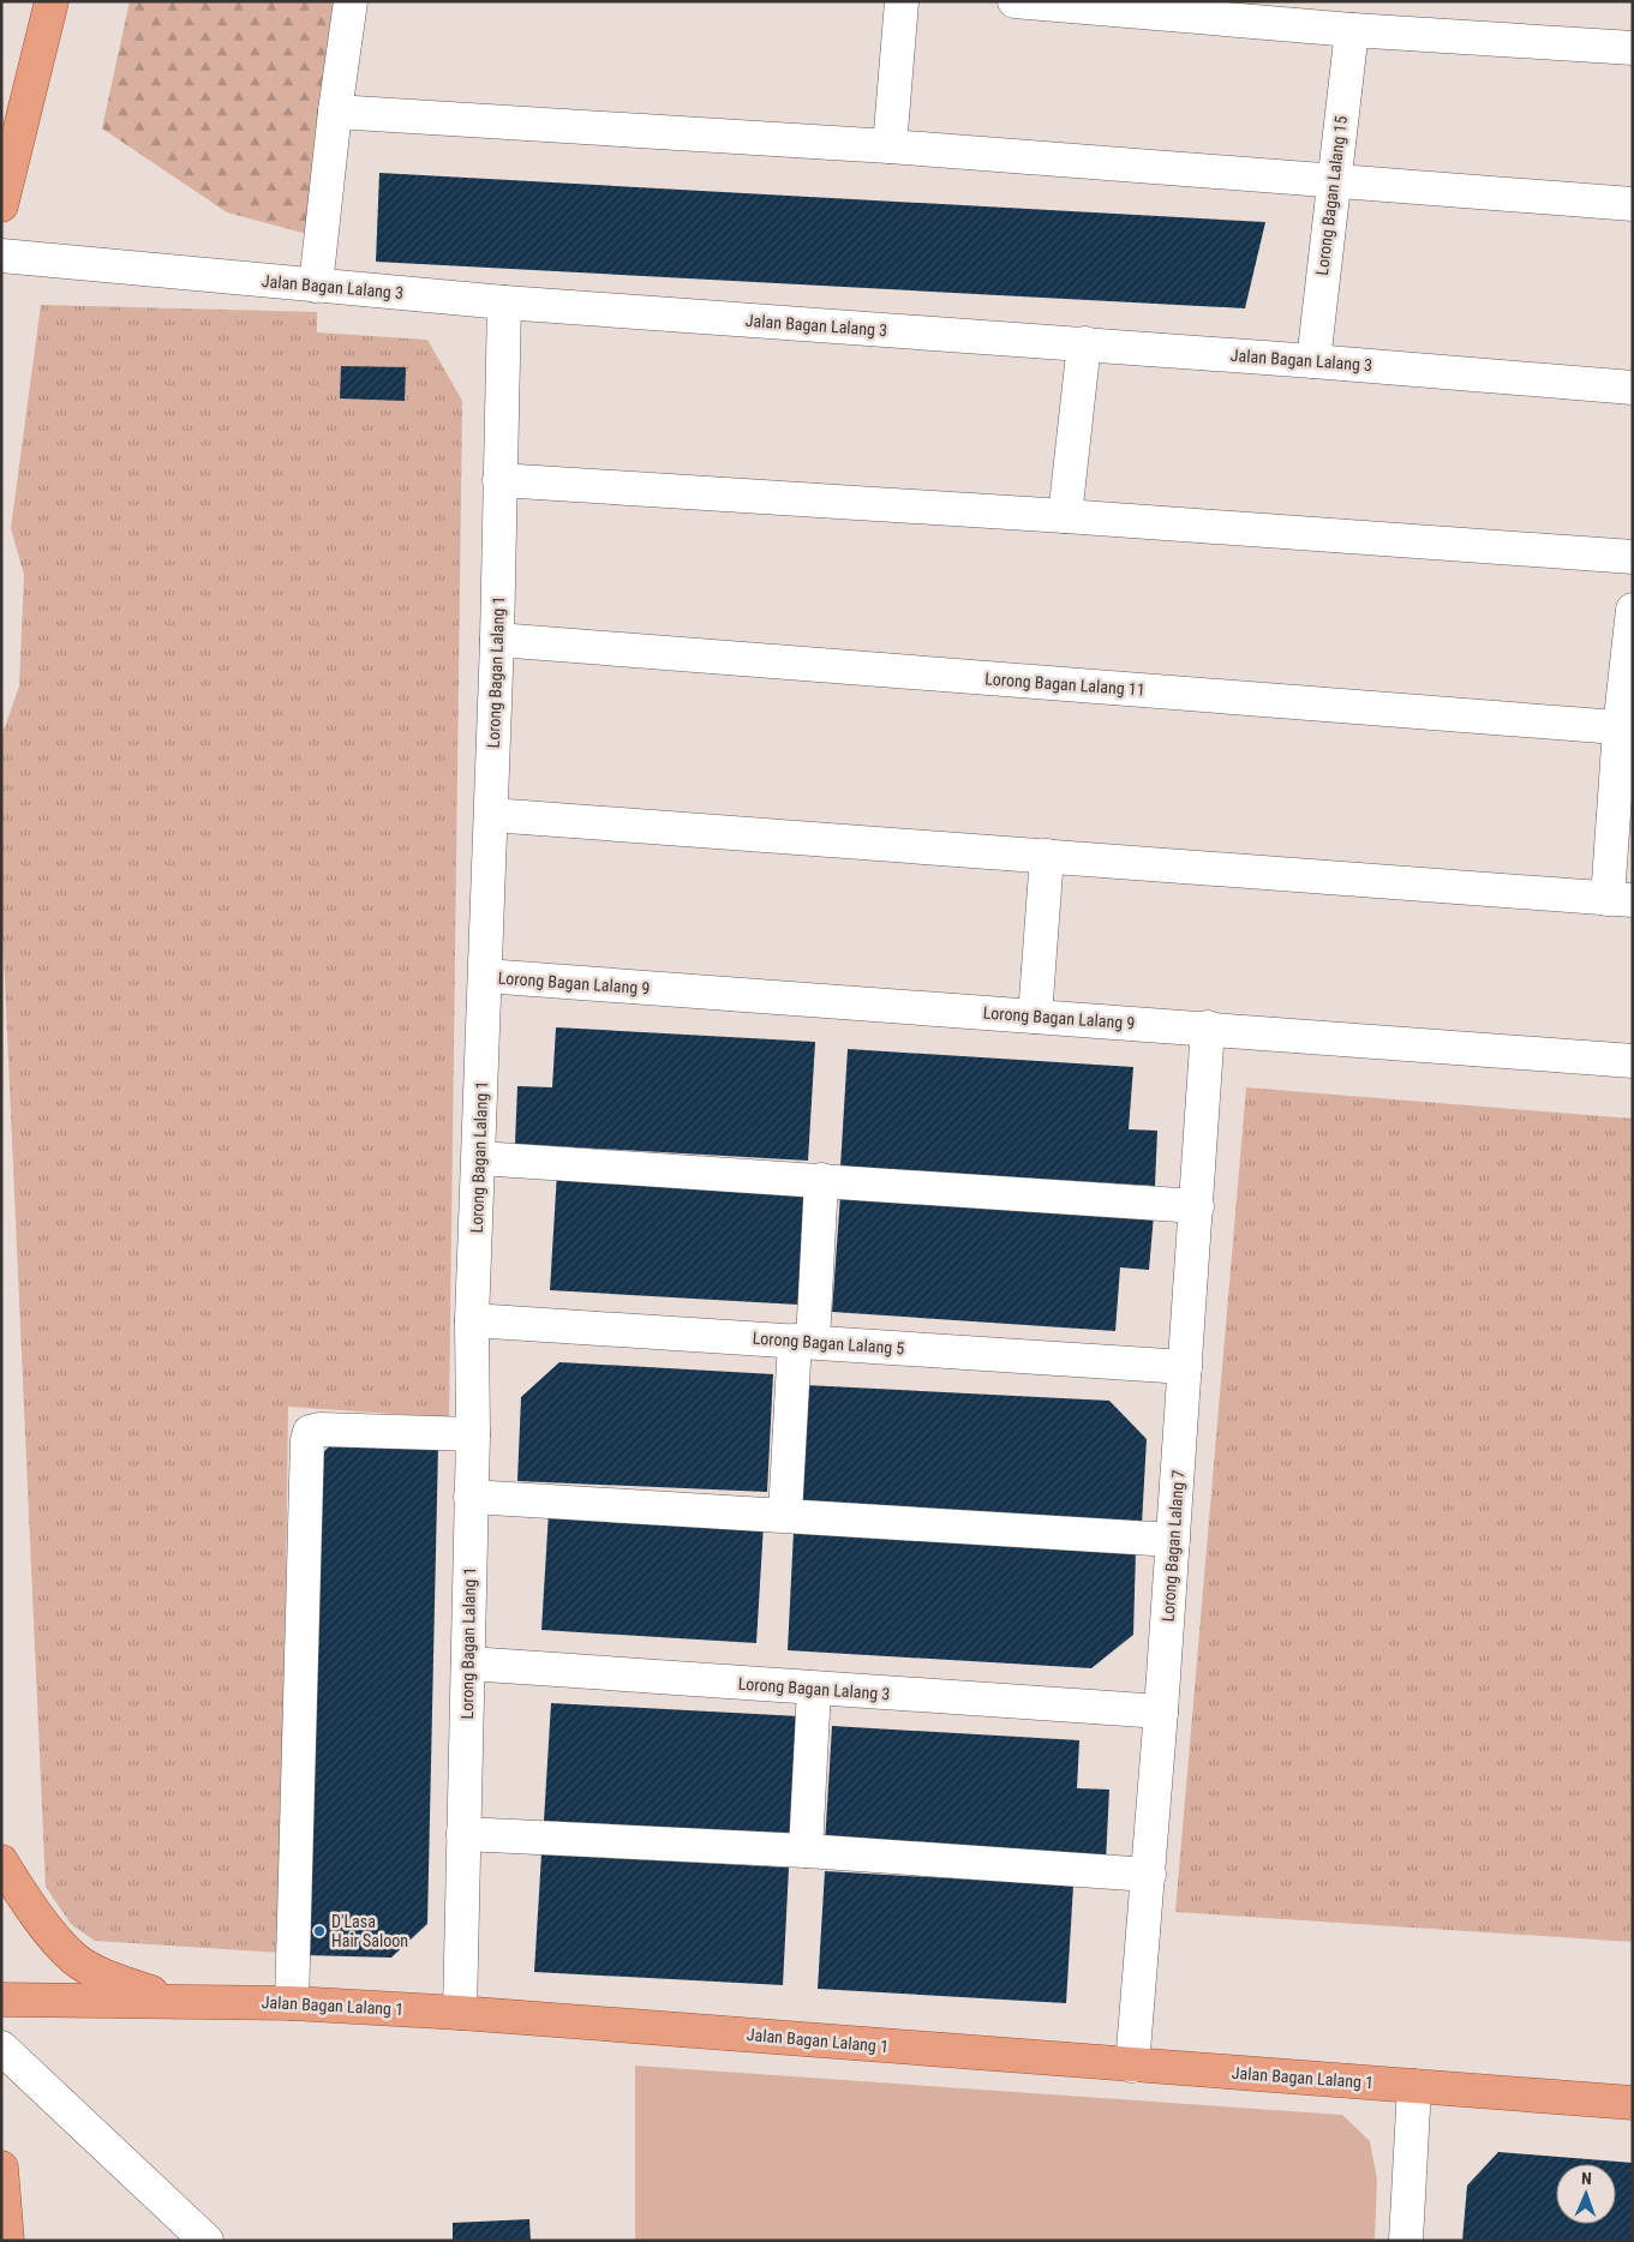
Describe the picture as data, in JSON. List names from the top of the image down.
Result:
{
  "streets": {
    "main road": ["Jalan Bagan Lalang 1"],
    "street": [
      "Lorong Bagan Lalang 15",
      "Jalan Bagan Lalang 3",
      "Lorong Bagan Lalang 1",
      "Lorong Bagan Lalang 11",
      "Lorong Bagan Lalang 9",
      "Lorong Bagan Lalang 5",
      "Lorong Bagan Lalang 7",
      "Lorong Bagan Lalang 3"
    ]
  },
  "crossings": [
    ["Lorong Bagan Lalang 15", "Jalan Bagan Lalang 3"],
    ["Jalan Bagan Lalang 3", "Lorong Bagan Lalang 1"],
    ["Lorong Bagan Lalang 1", "Lorong Bagan Lalang 11"],
    ["Lorong Bagan Lalang 1", "Lorong Bagan Lalang 9"],
    ["Lorong Bagan Lalang 1", "Lorong Bagan Lalang 5"],
    ["Lorong Bagan Lalang 1", "Lorong Bagan Lalang 3"],
    ["Lorong Bagan Lalang 1", "Jalan Bagan Lalang 1"],
    ["Lorong Bagan Lalang 9", "Lorong Bagan Lalang 7"],
    ["Lorong Bagan Lalang 5", "Lorong Bagan Lalang 7"],
    ["Lorong Bagan Lalang 7", "Lorong Bagan Lalang 3"],
    ["Lorong Bagan Lalang 7", "Jalan Bagan Lalang 1"]
  ],
  "places": ["D'Lasa Hair Saloon"],
  "north": "top"
}
